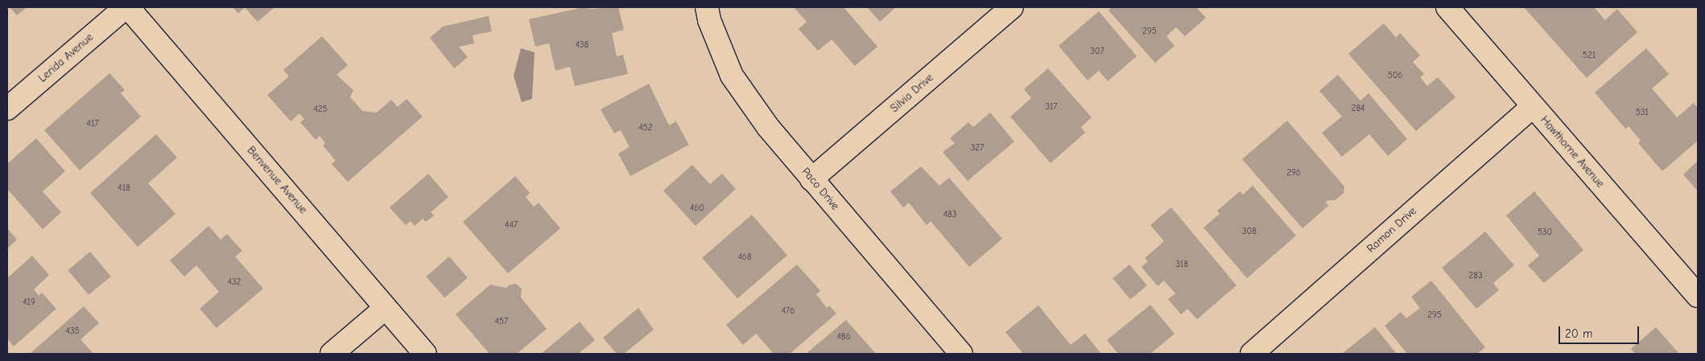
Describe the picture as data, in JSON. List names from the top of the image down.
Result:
{
  "streets": {
    "street": [
      "Lerida Avenue",
      "Silvia Drive",
      "Hawthorne Avenue",
      "Benvenue Avenue",
      "Paco Drive",
      "Ramon Drive"
    ]
  },
  "crossings": [
    ["Lerida Avenue", "Benvenue Avenue"],
    ["Silvia Drive", "Paco Drive"],
    ["Hawthorne Avenue", "Ramon Drive"]
  ],
  "house_numbers": [
    "295",
    "438",
    "307",
    "521",
    "506",
    "317",
    "284",
    "425",
    "531",
    "417",
    "452",
    "327",
    "296",
    "418",
    "460",
    "483",
    "447",
    "308",
    "530",
    "468",
    "318",
    "283",
    "432",
    "419",
    "476",
    "295",
    "457",
    "435",
    "486"
  ],
  "scale_bar": "20 m"
}
